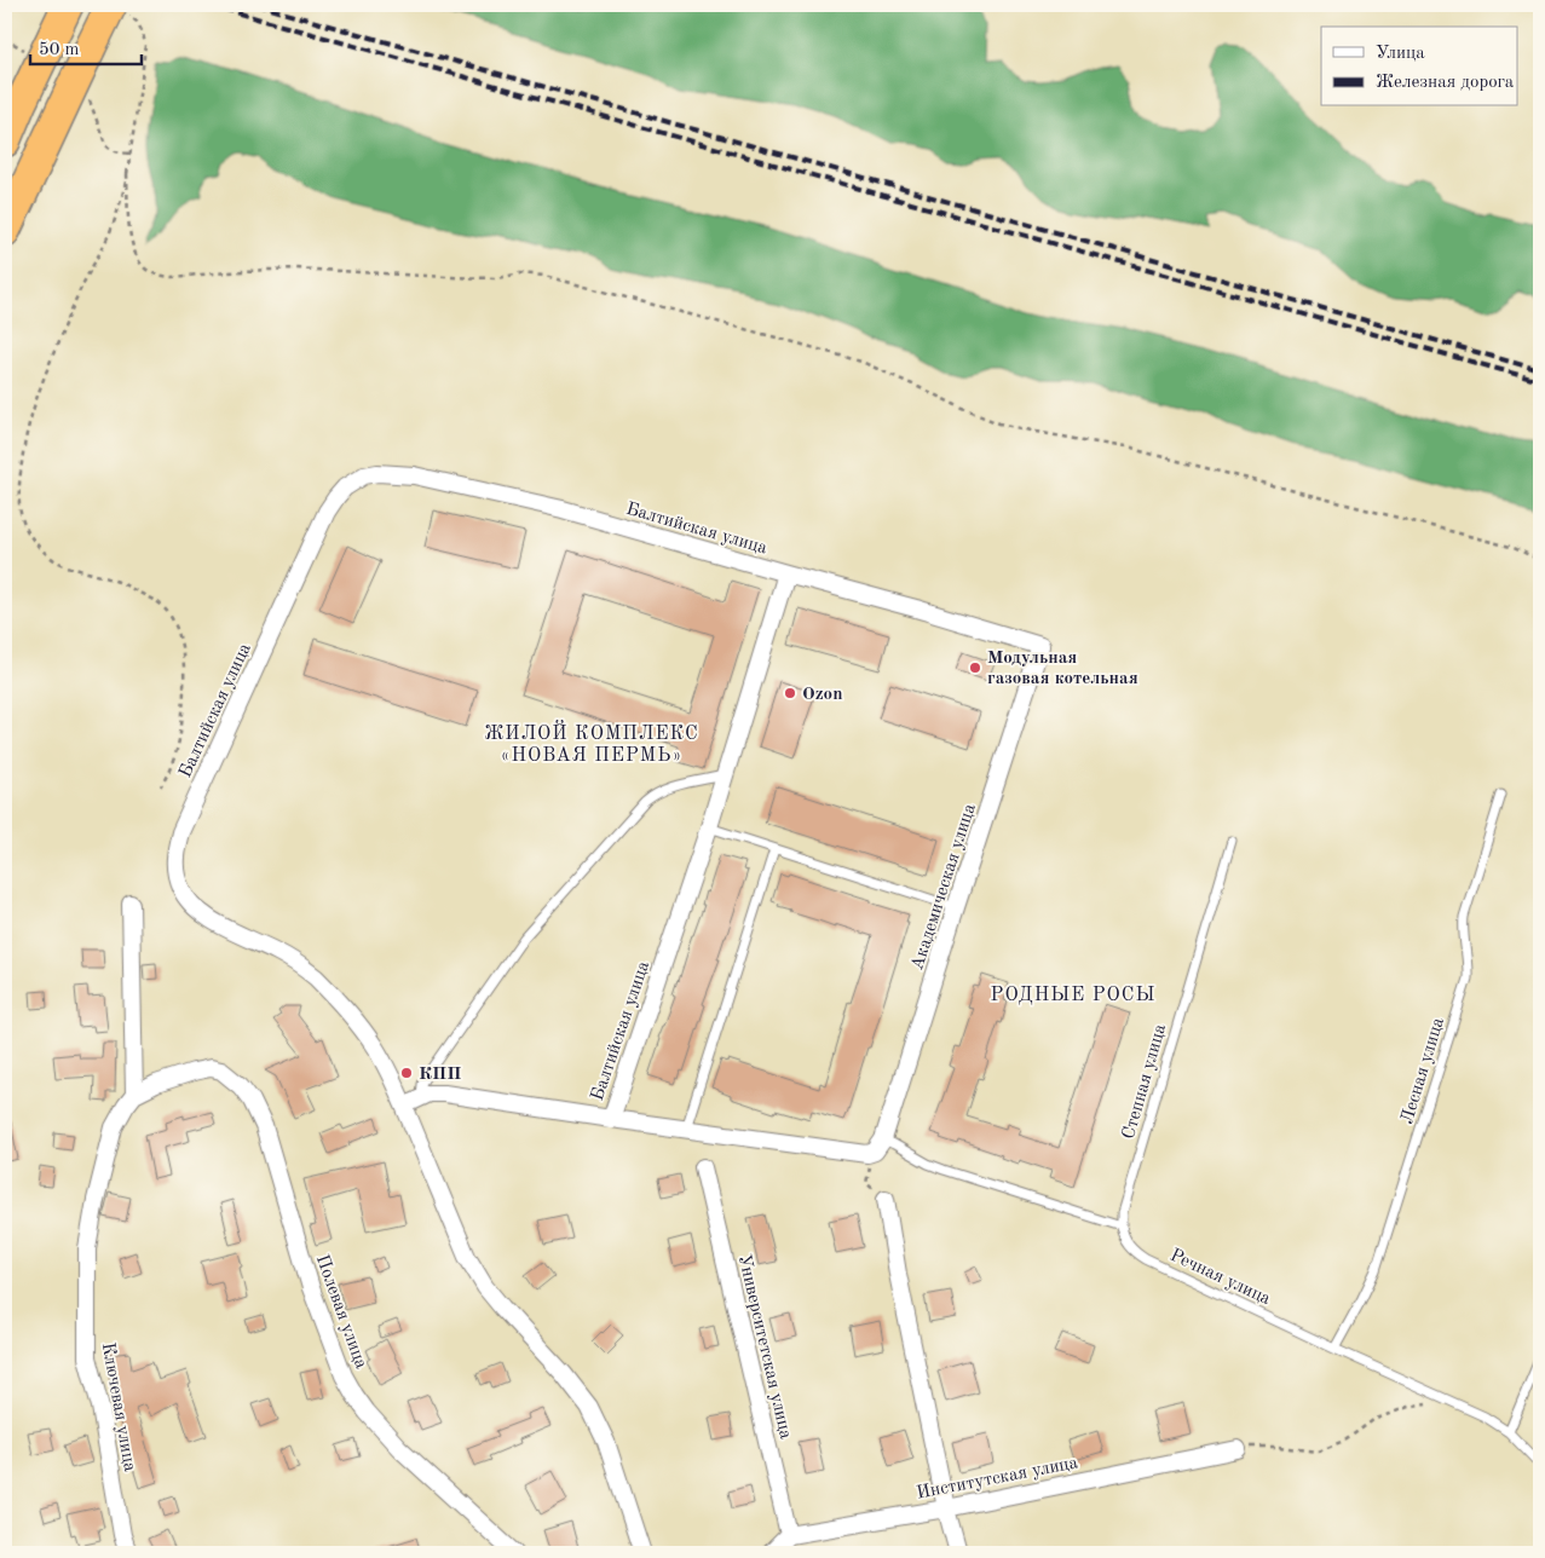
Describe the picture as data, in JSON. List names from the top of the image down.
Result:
{
  "streets": {
    "street": [
      "Балтийская улица",
      "Академическая улица",
      "Полевая улица",
      "Университетская улица",
      "Ключевая улица",
      "Институтская улица"
    ],
    "lane": ["Лесная улица", "Степная улица", "Речная улица"]
  },
  "crossings": [
    ["Балтийская улица", "Академическая улица"],
    ["Лесная улица", "Речная улица"],
    ["Степная улица", "Речная улица"],
    ["Полевая улица", "Ключевая улица"],
    ["Университетская улица", "Институтская улица"]
  ],
  "districts": ["ЖИЛОЙ КОМПЛЕКС «НОВАЯ ПЕРМЬ»", "РОДНЫЕ РОСЫ"],
  "places": ["Модульная газовая котельная", "Ozon", "КПП"],
  "legend": ["Улица", "Железная дорога"],
  "scale_bar": "50 m"
}
